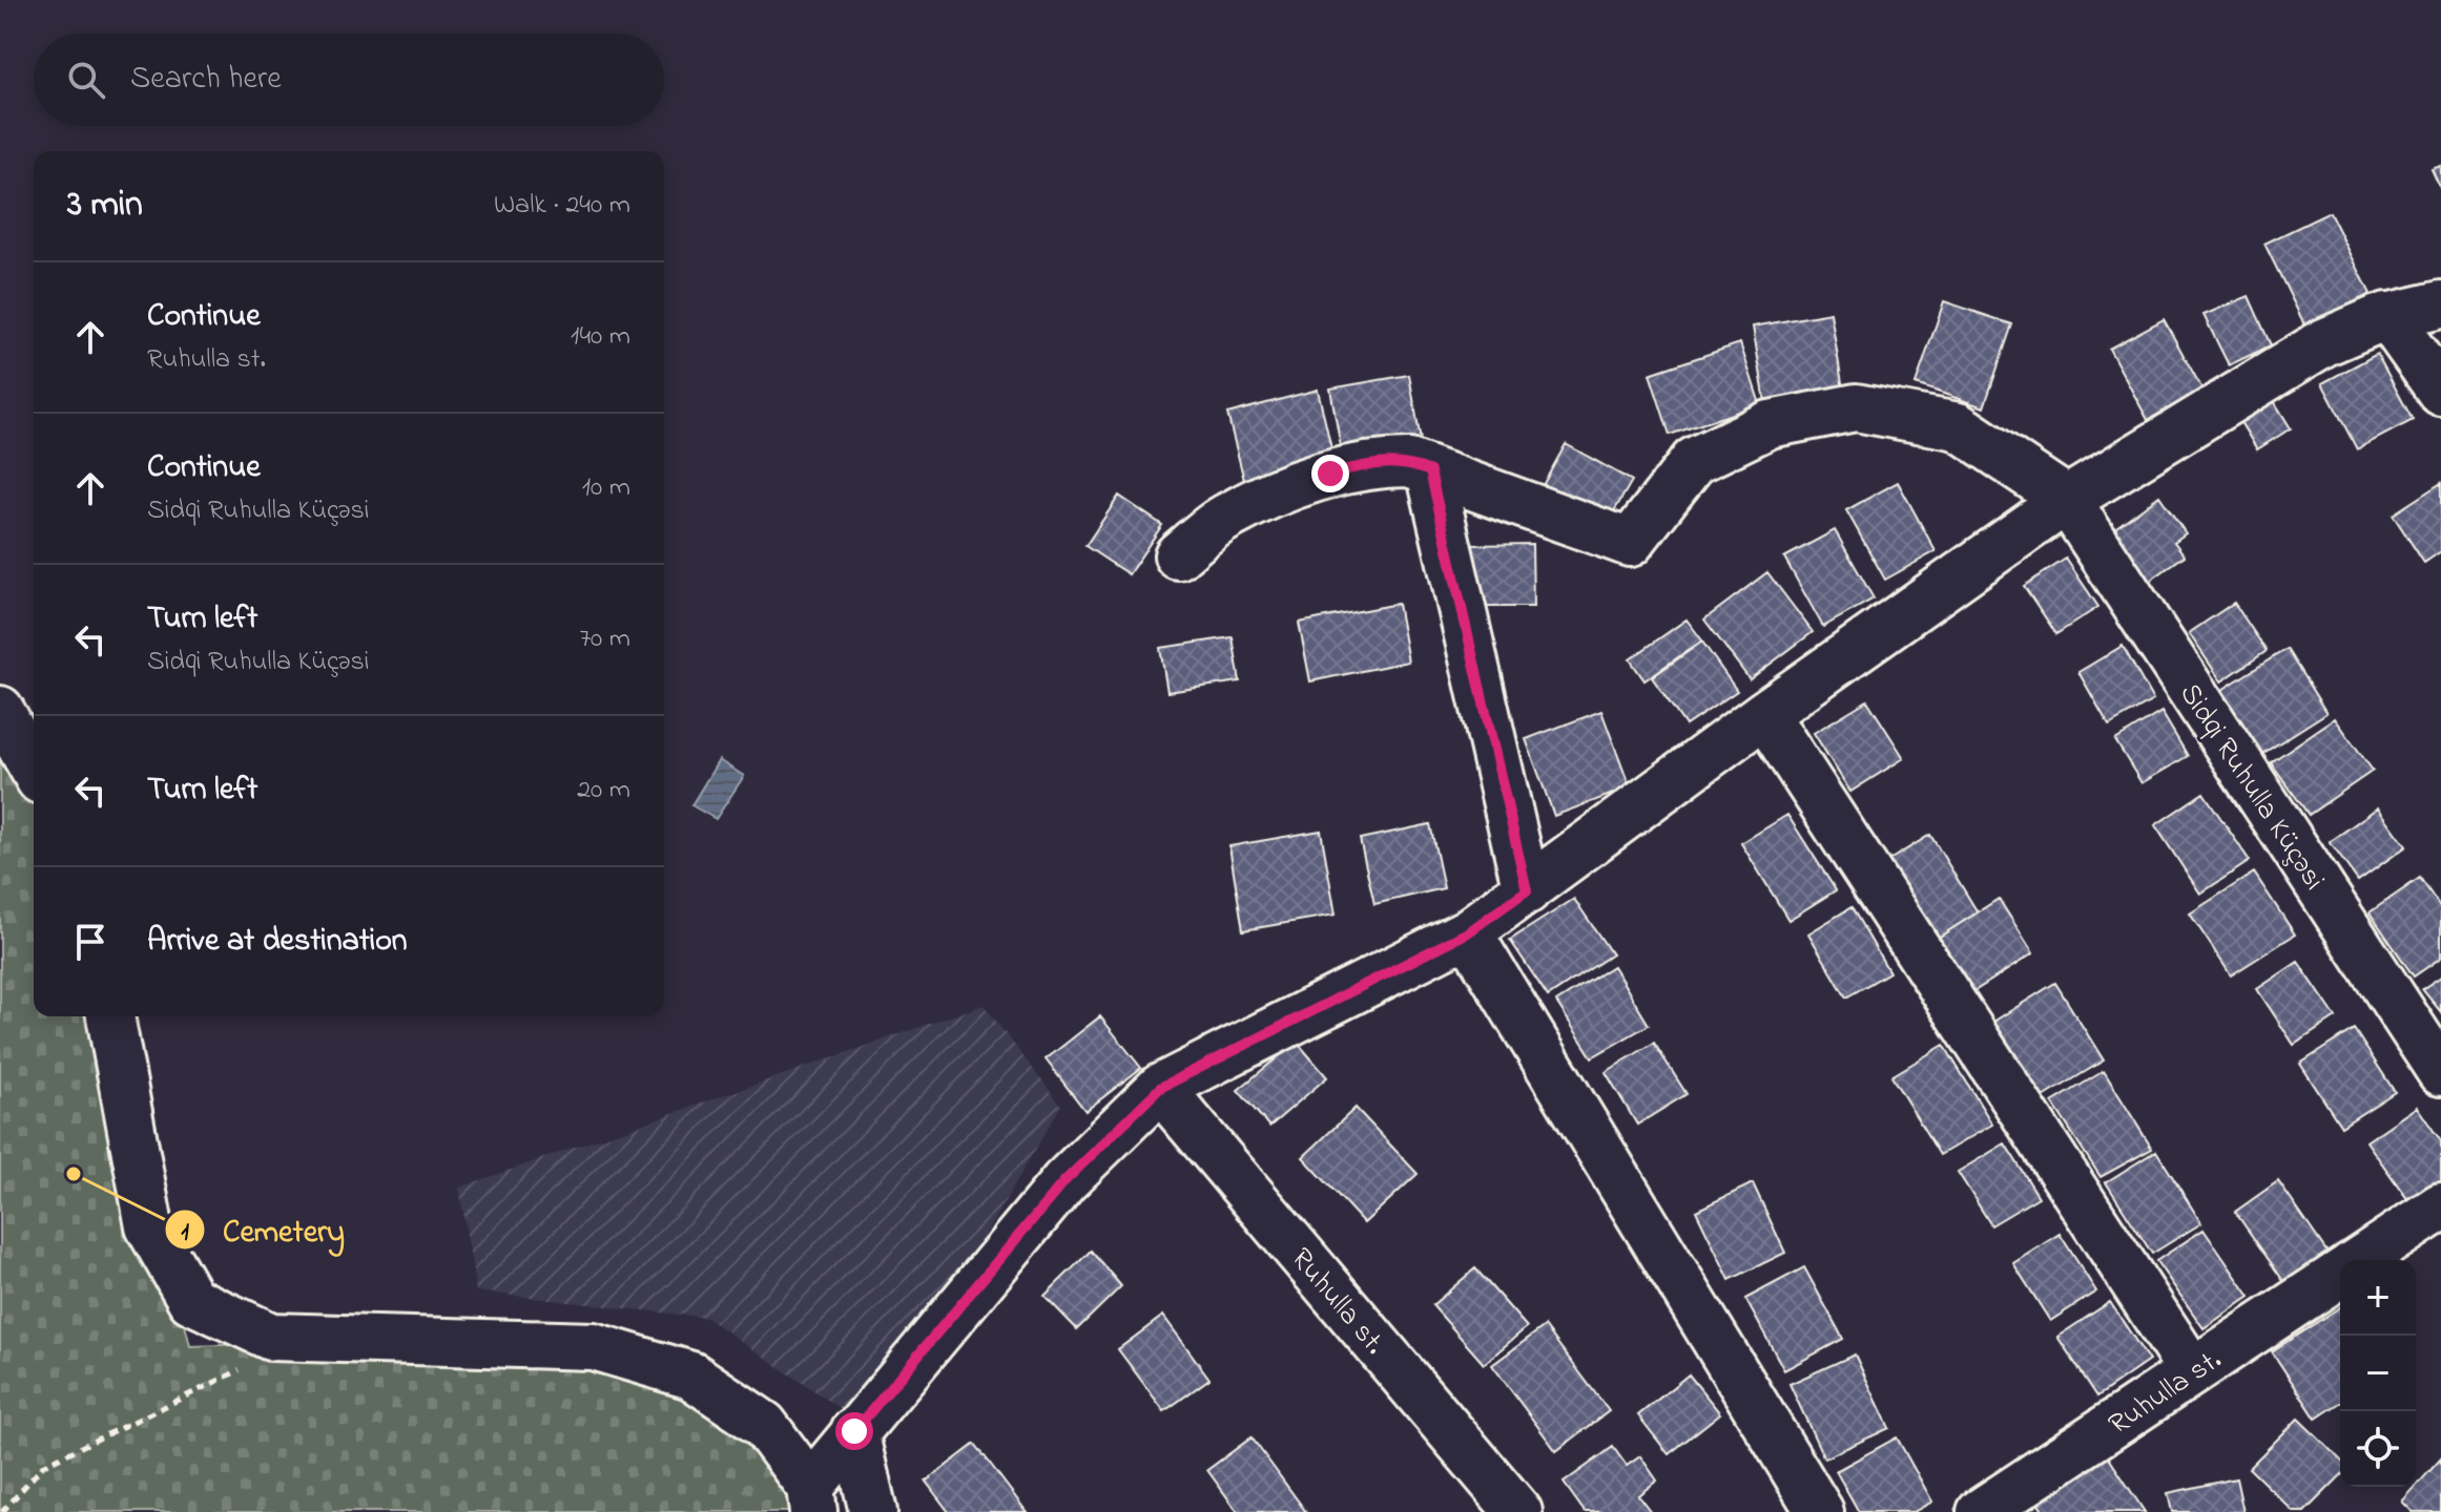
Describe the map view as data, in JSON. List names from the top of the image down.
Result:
{
  "streets": {
    "street": ["Sidqi Ruhulla Küçəsi", "Ruhulla st."]
  },
  "places": ["Cemetery"],
  "page": {
    "search": "Search here",
    "heading": ["3 min", "Walk · 240 m"],
    "list": [
      ["Continue", "Ruhulla st.", "140 m"],
      ["Continue", "Sidqi Ruhulla Küçəsi", "10 m"],
      ["Turn left", "Sidqi Ruhulla Küçəsi", "70 m"],
      ["Turn left", "20 m"],
      "Arrive at destination"
    ],
    "map_buttons": ["+", "−"]
  }
}
